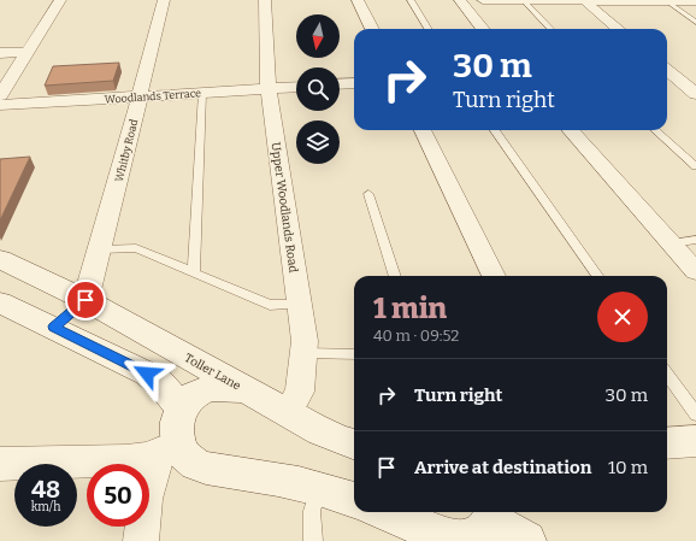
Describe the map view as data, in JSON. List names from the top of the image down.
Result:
{
  "streets": {
    "main road": ["Toller Lane"],
    "street": ["Woodlands Terrace", "Whitby Road", "Upper Woodlands Road"]
  },
  "crossings": [
    ["Woodlands Terrace", "Whitby Road"],
    ["Woodlands Terrace", "Upper Woodlands Road"],
    ["Whitby Road", "Toller Lane"],
    ["Upper Woodlands Road", "Toller Lane"]
  ],
  "north": "bottom",
  "page": {
    "turn": ["30 m", "Turn right"],
    "heading": ["1 min", "40 m · 09:52"],
    "list": [
      {
        "name": "Turn right",
        "value": "30 m"
      },
      {
        "name": "Arrive at destination",
        "value": "10 m"
      }
    ],
    "speed": "48 km/h",
    "limit": "50"
  }
}
